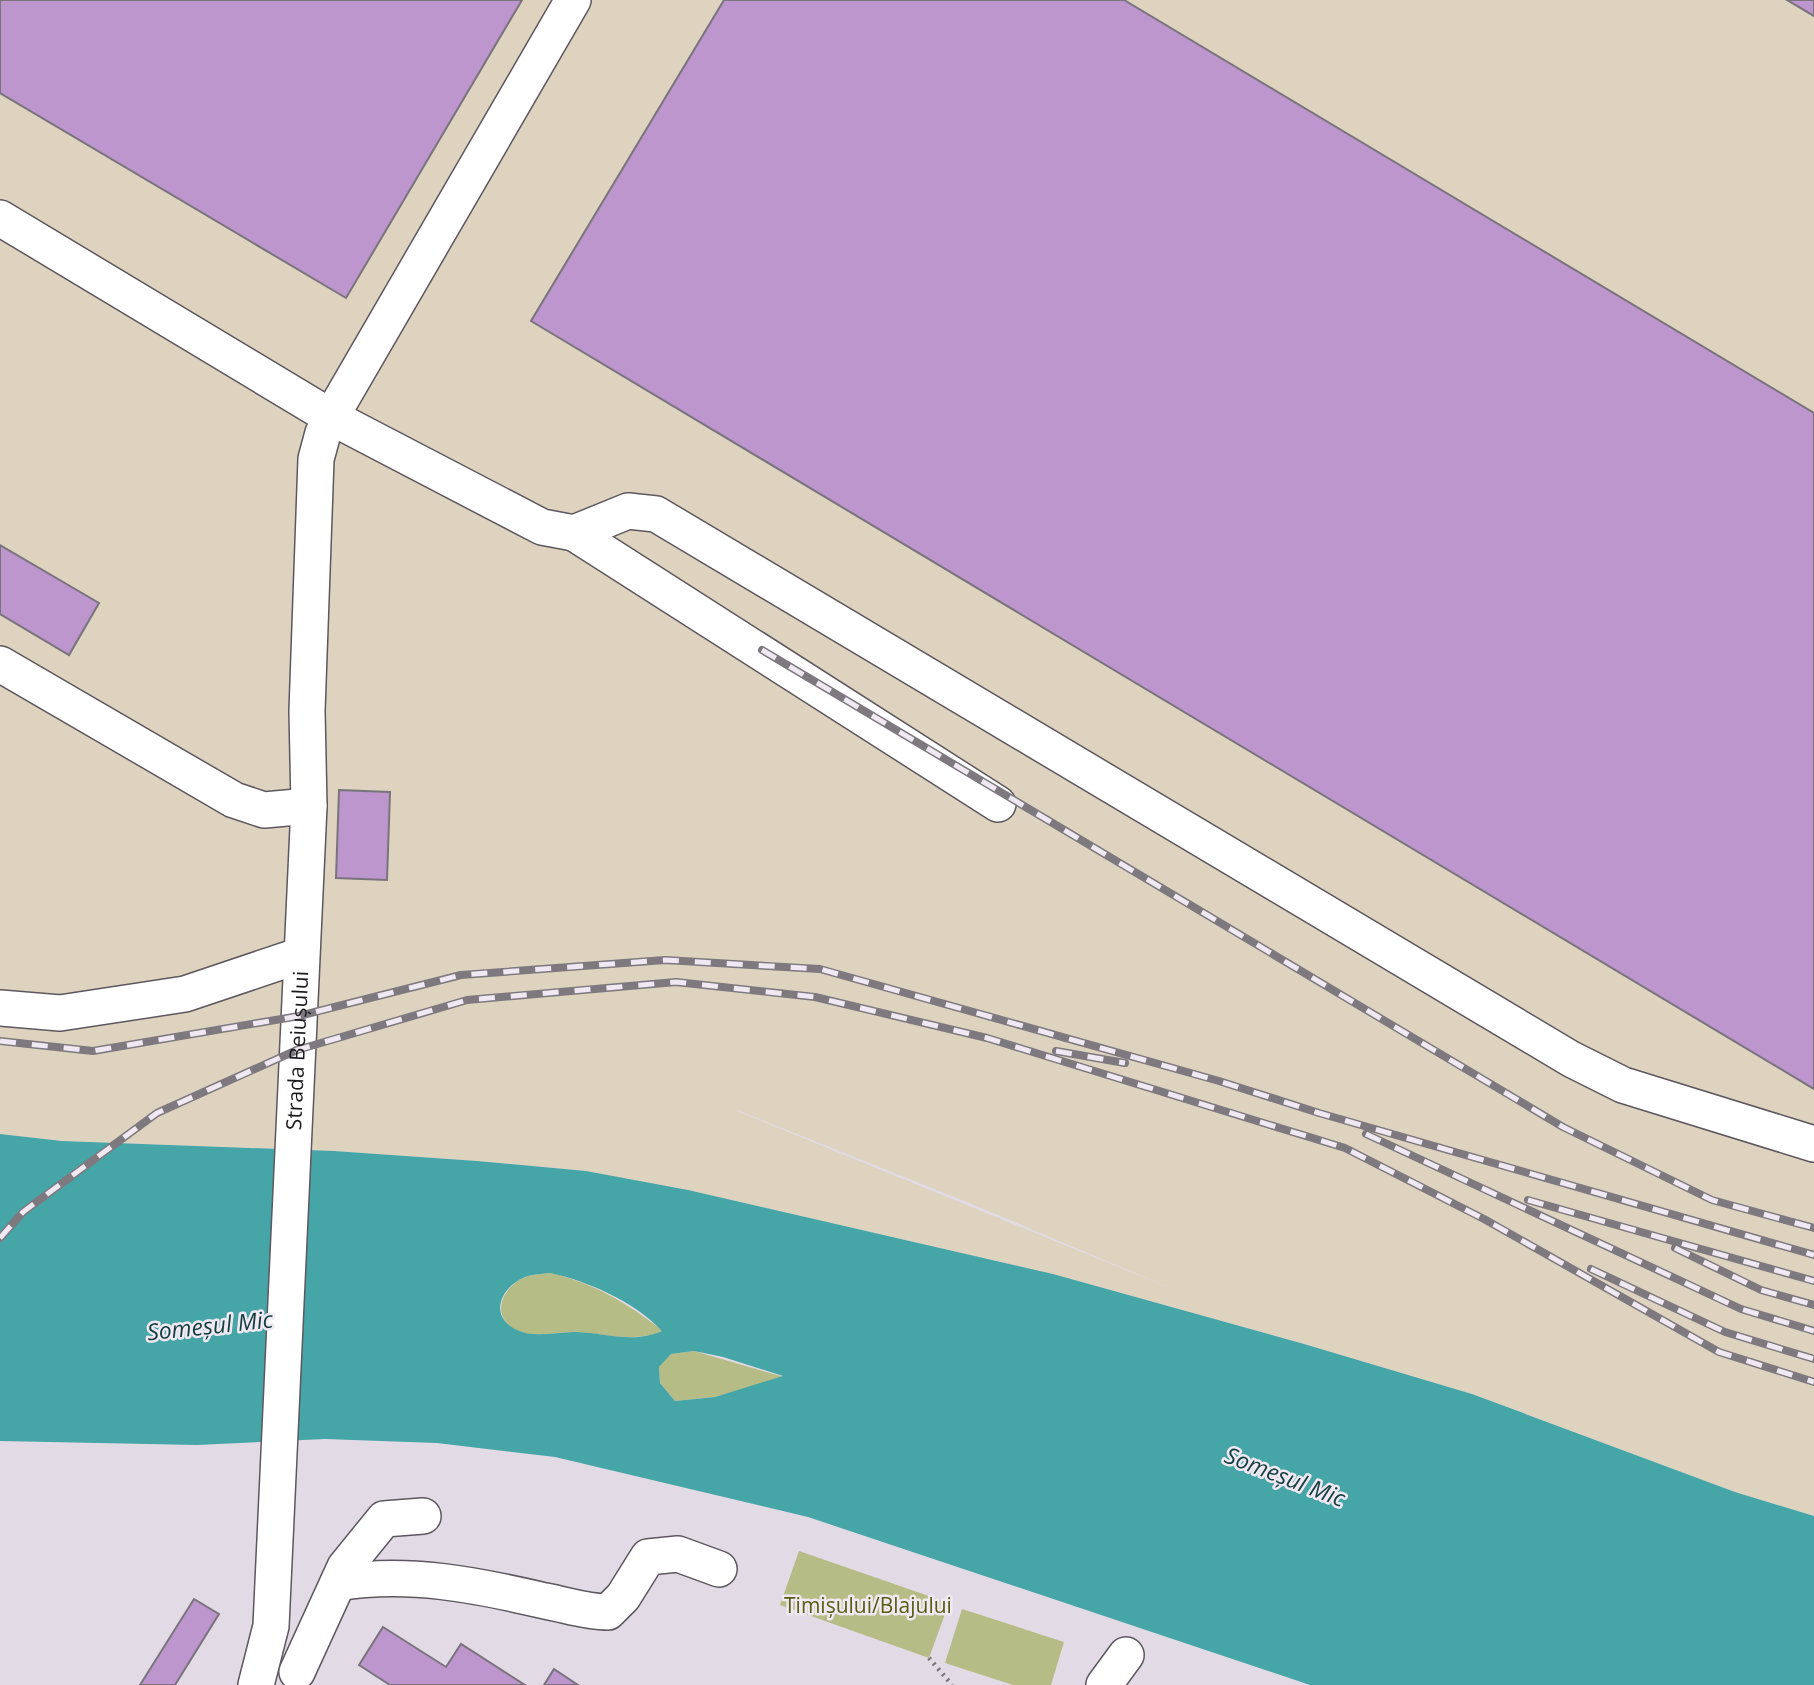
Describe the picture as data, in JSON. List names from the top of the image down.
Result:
{
  "streets": {
    "street": ["Strada Beiușului"]
  },
  "water": ["Someșul Mic"],
  "parks": ["Timișului/Blajului"]
}
